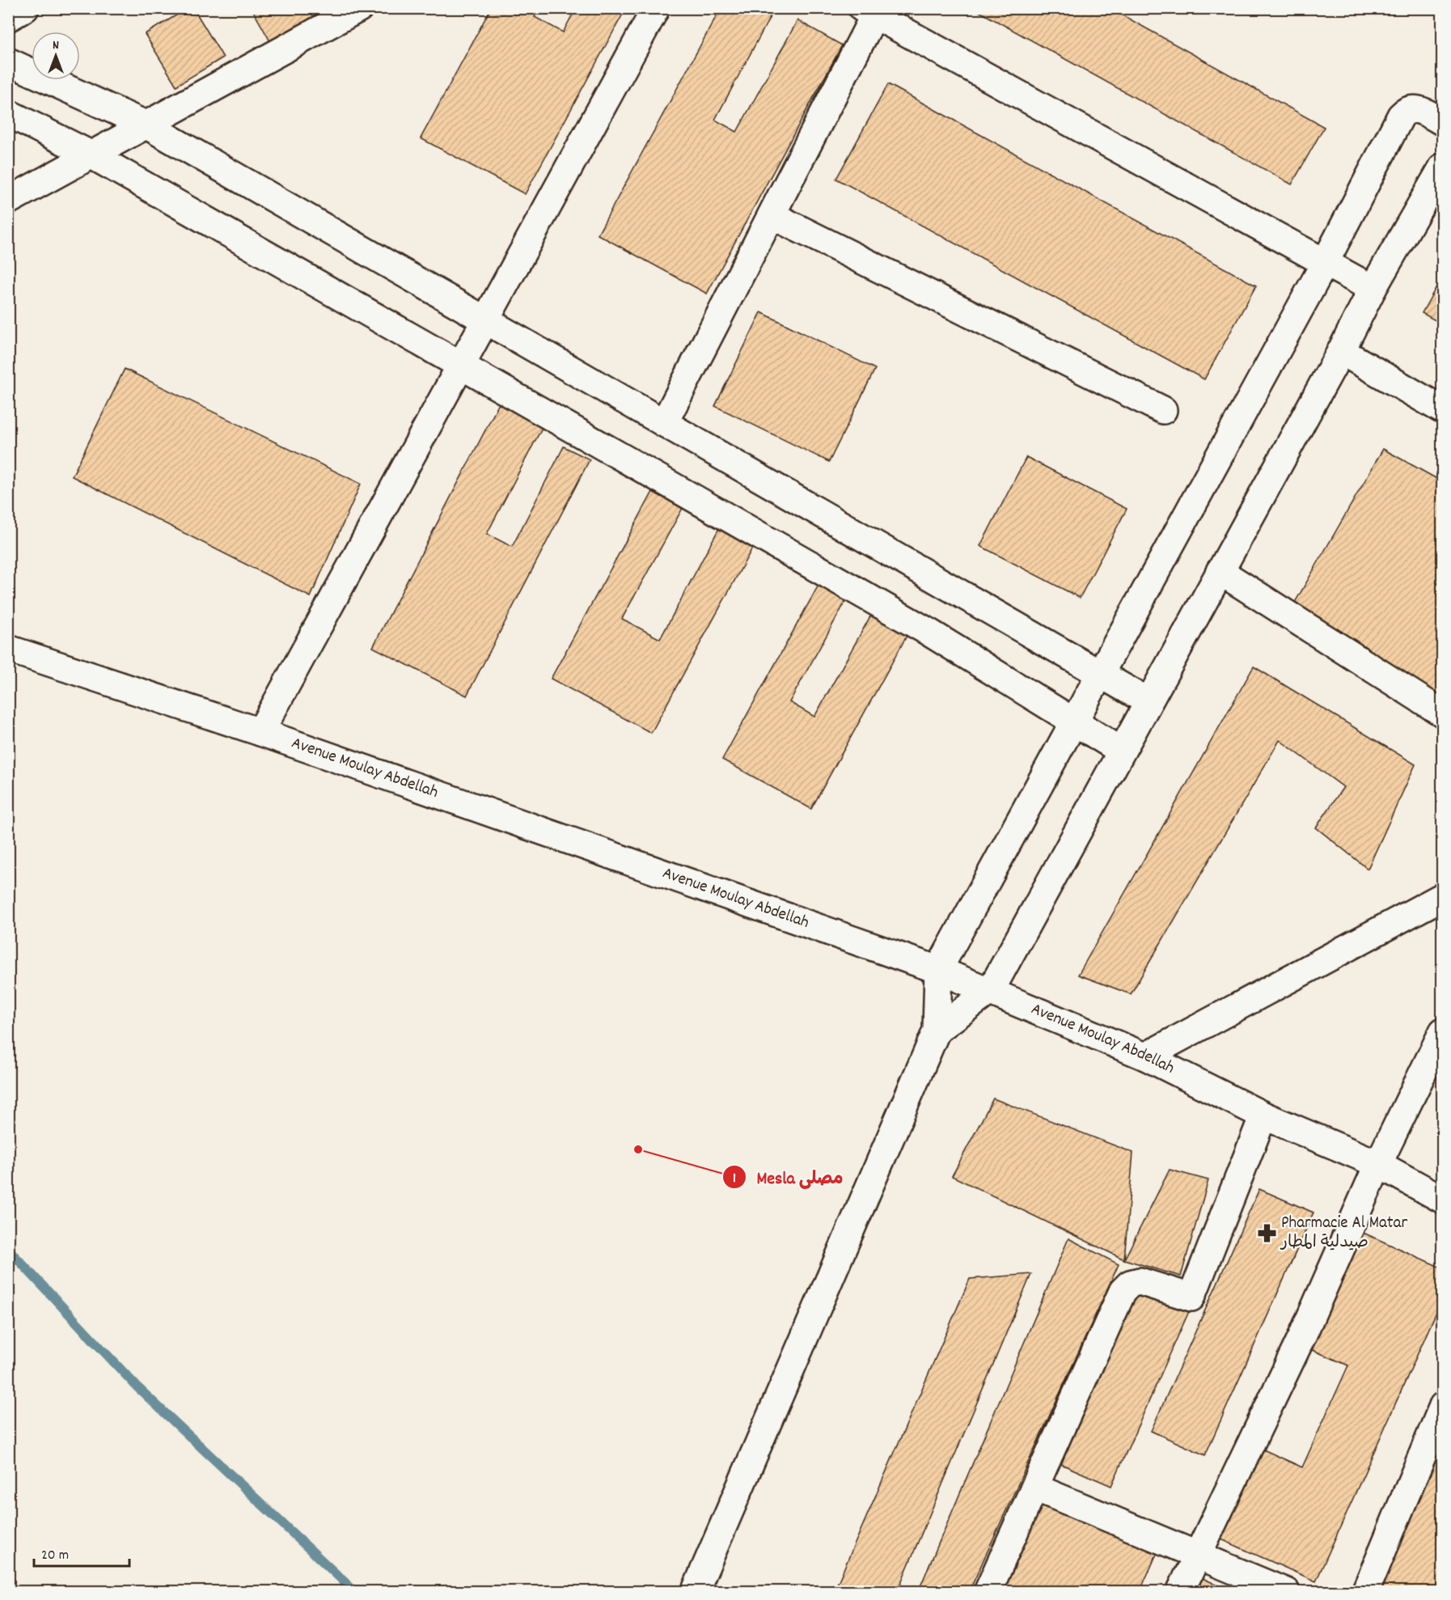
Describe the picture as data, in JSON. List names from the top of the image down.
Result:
{
  "streets": {
    "street": ["Avenue Moulay Abdellah"]
  },
  "places": {
    "other": ["Mesla مصلى"],
    "pharmacy": ["Pharmacie Al Matar صيدلية المطار"]
  },
  "scale_bar": "20 m",
  "north": "top"
}
